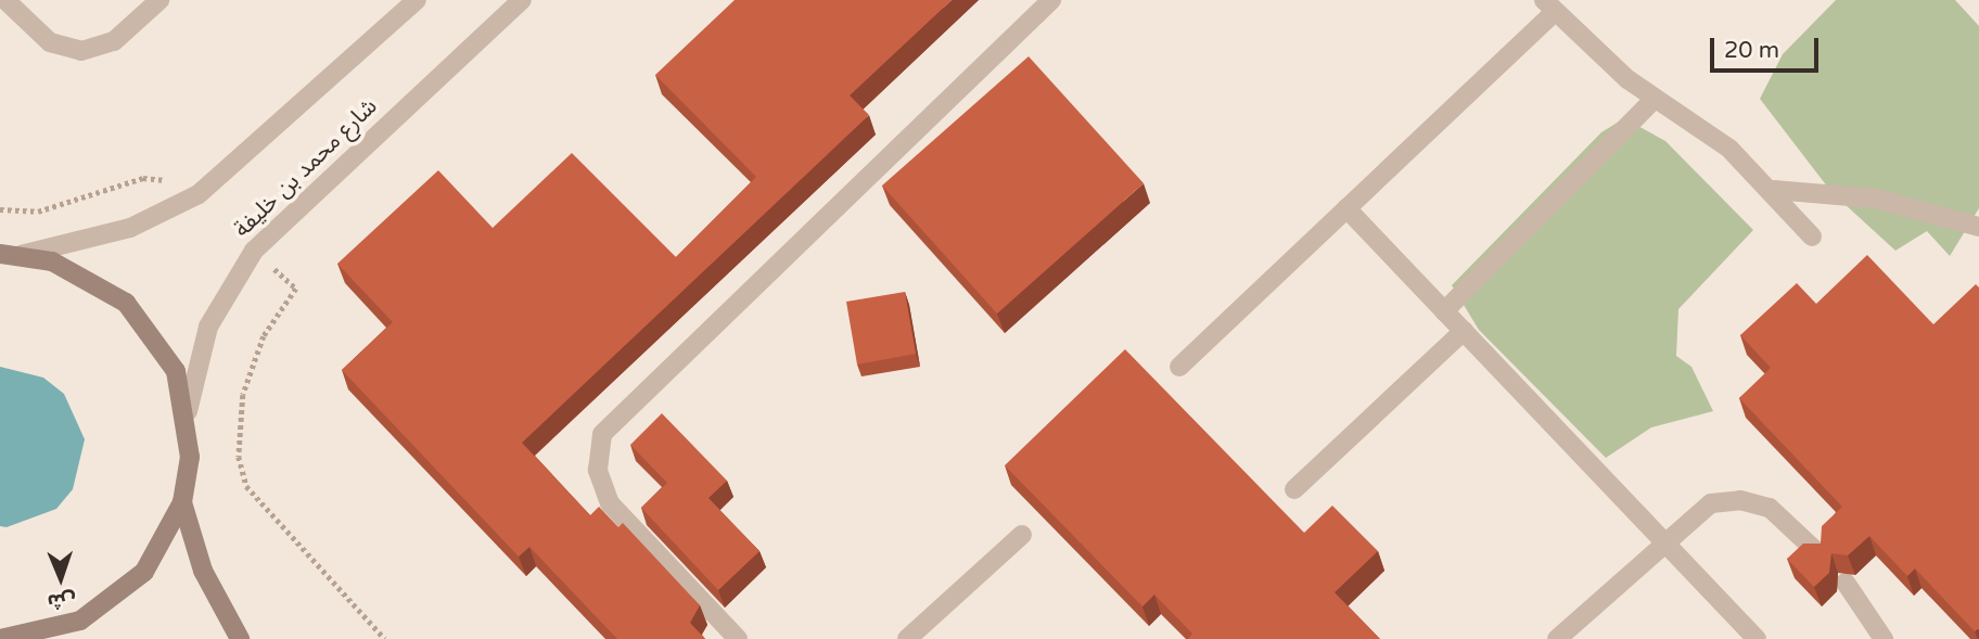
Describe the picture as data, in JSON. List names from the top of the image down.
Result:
{
  "streets": {
    "street": ["شارع محمد بن خليفة"]
  },
  "scale_bar": "20 m",
  "north": "bottom"
}
